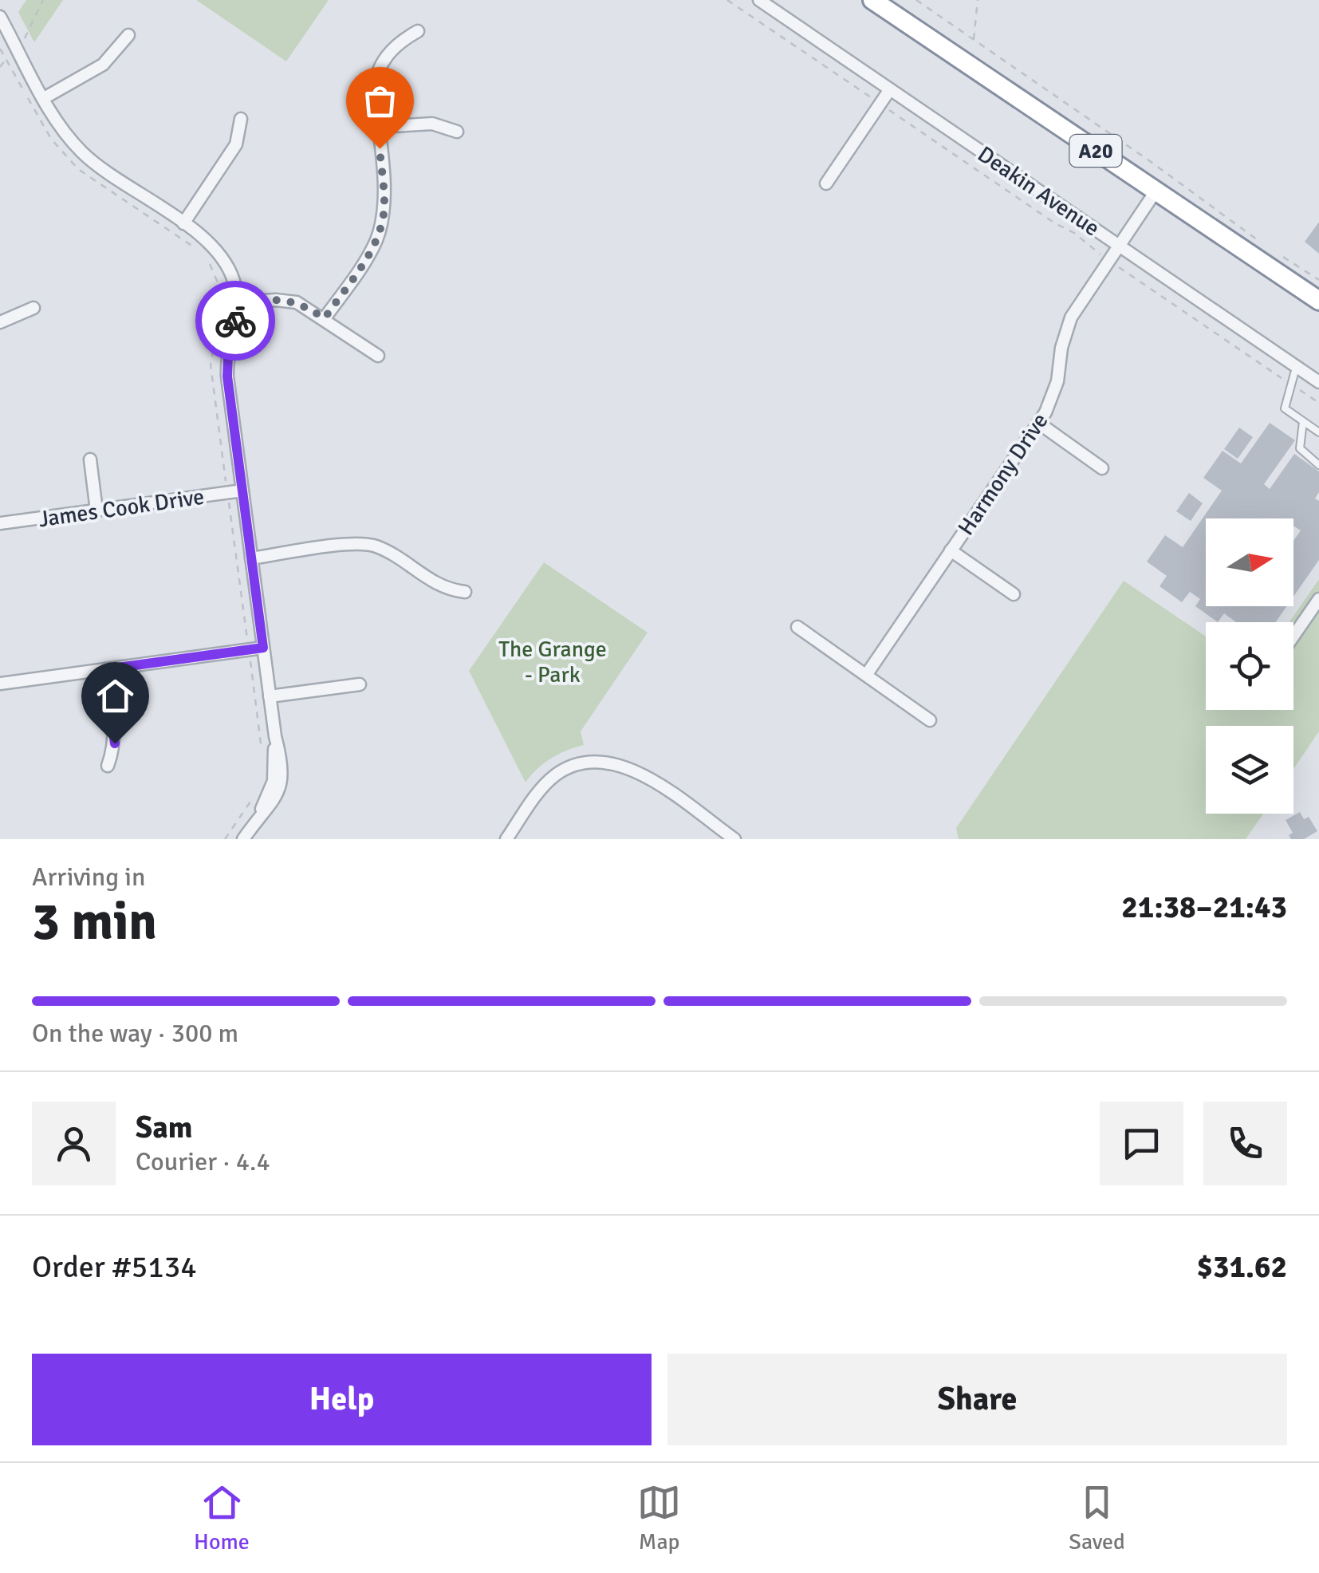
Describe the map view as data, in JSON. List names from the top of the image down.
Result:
{
  "streets": {
    "highway": ["A20"],
    "street": ["Deakin Avenue", "Harmony Drive", "James Cook Drive"]
  },
  "crossings": [
    ["A20", "Harmony Drive"],
    ["Deakin Avenue", "Harmony Drive"]
  ],
  "parks": ["The Grange - Park"],
  "north": "right",
  "page": {
    "heading": ["3 min", "Arriving in", "21:38–21:43"],
    "panel": [
      "Sam",
      "Courier · 4.4",
      "Order #5134",
      "$31.62"
    ],
    "bar": "On the way · 300 m",
    "buttons": ["Help", "Share"],
    "tabs": ["Home", "Map", "Saved"]
  }
}
